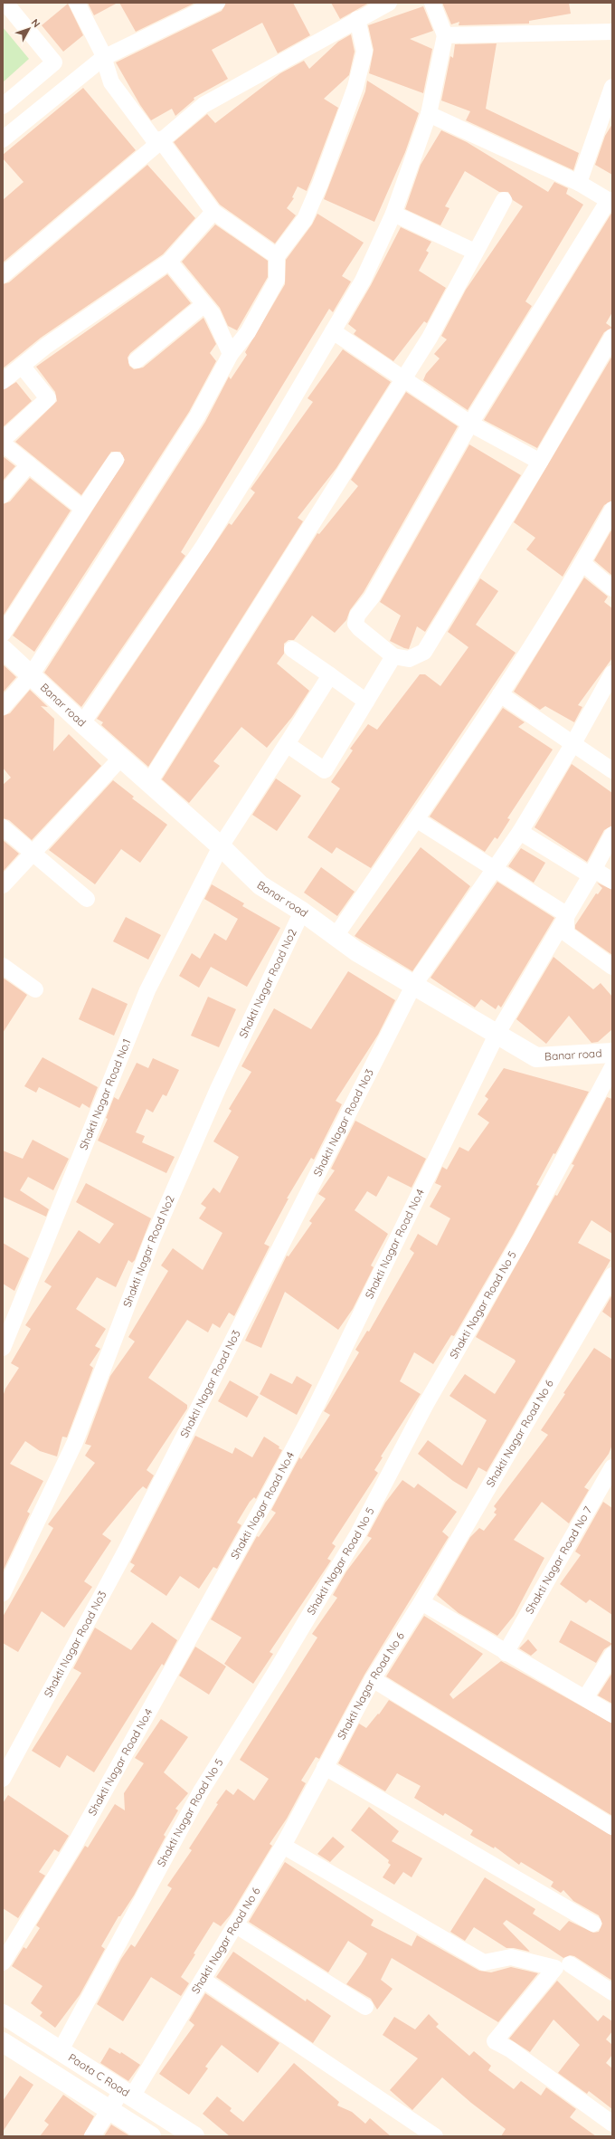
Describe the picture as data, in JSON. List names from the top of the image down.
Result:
{
  "streets": {
    "street": [
      "Banar road",
      "Shakti Nagar Road No2",
      "Shakti Nagar Road No.1",
      "Shakti Nagar Road No3",
      "Shakti Nagar Road No.4",
      "Shakti Nagar Road No 5",
      "Shakti Nagar Road No 6",
      "Shakti Nagar Road No 7",
      "Paota C Road"
    ]
  },
  "crossings": [
    ["Banar road", "Shakti Nagar Road No2"],
    ["Banar road", "Shakti Nagar Road No.1"],
    ["Banar road", "Shakti Nagar Road No3"],
    ["Banar road", "Shakti Nagar Road No.4"],
    ["Shakti Nagar Road No 5", "Paota C Road"],
    ["Shakti Nagar Road No 6", "Paota C Road"]
  ],
  "north": "top right"
}
